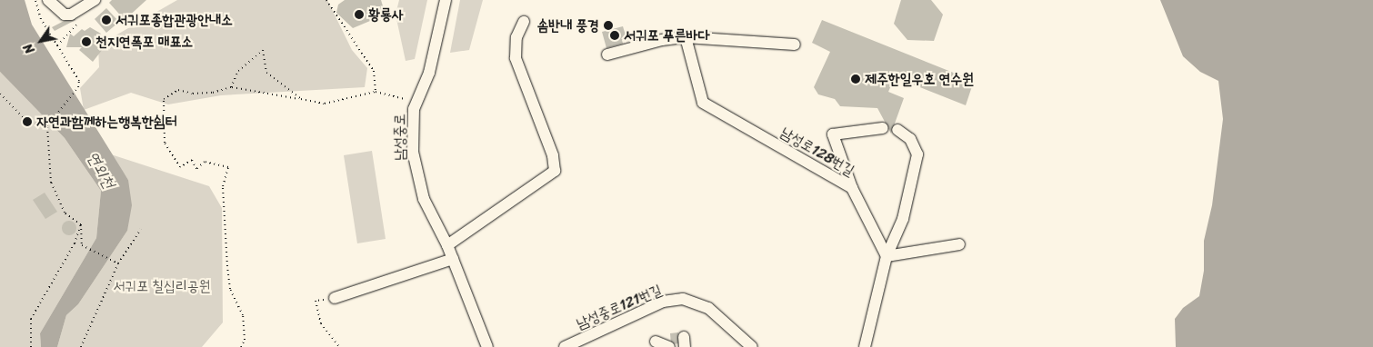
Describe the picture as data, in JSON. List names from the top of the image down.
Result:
{
  "streets": {
    "street": ["남성중로", "남성로128번길", "남성중로121번길"]
  },
  "water": ["연외천"],
  "parks": ["서귀포 칠십리공원"],
  "places": [
    "황룡사",
    "서귀포종합관광안내소",
    "솜반내 풍경",
    "서귀포 푸른바다",
    "천지연폭포 매표소",
    "제주한일우호 연수원",
    "자연과함께하는행복한쉼터"
  ],
  "north": "bottom left"
}
